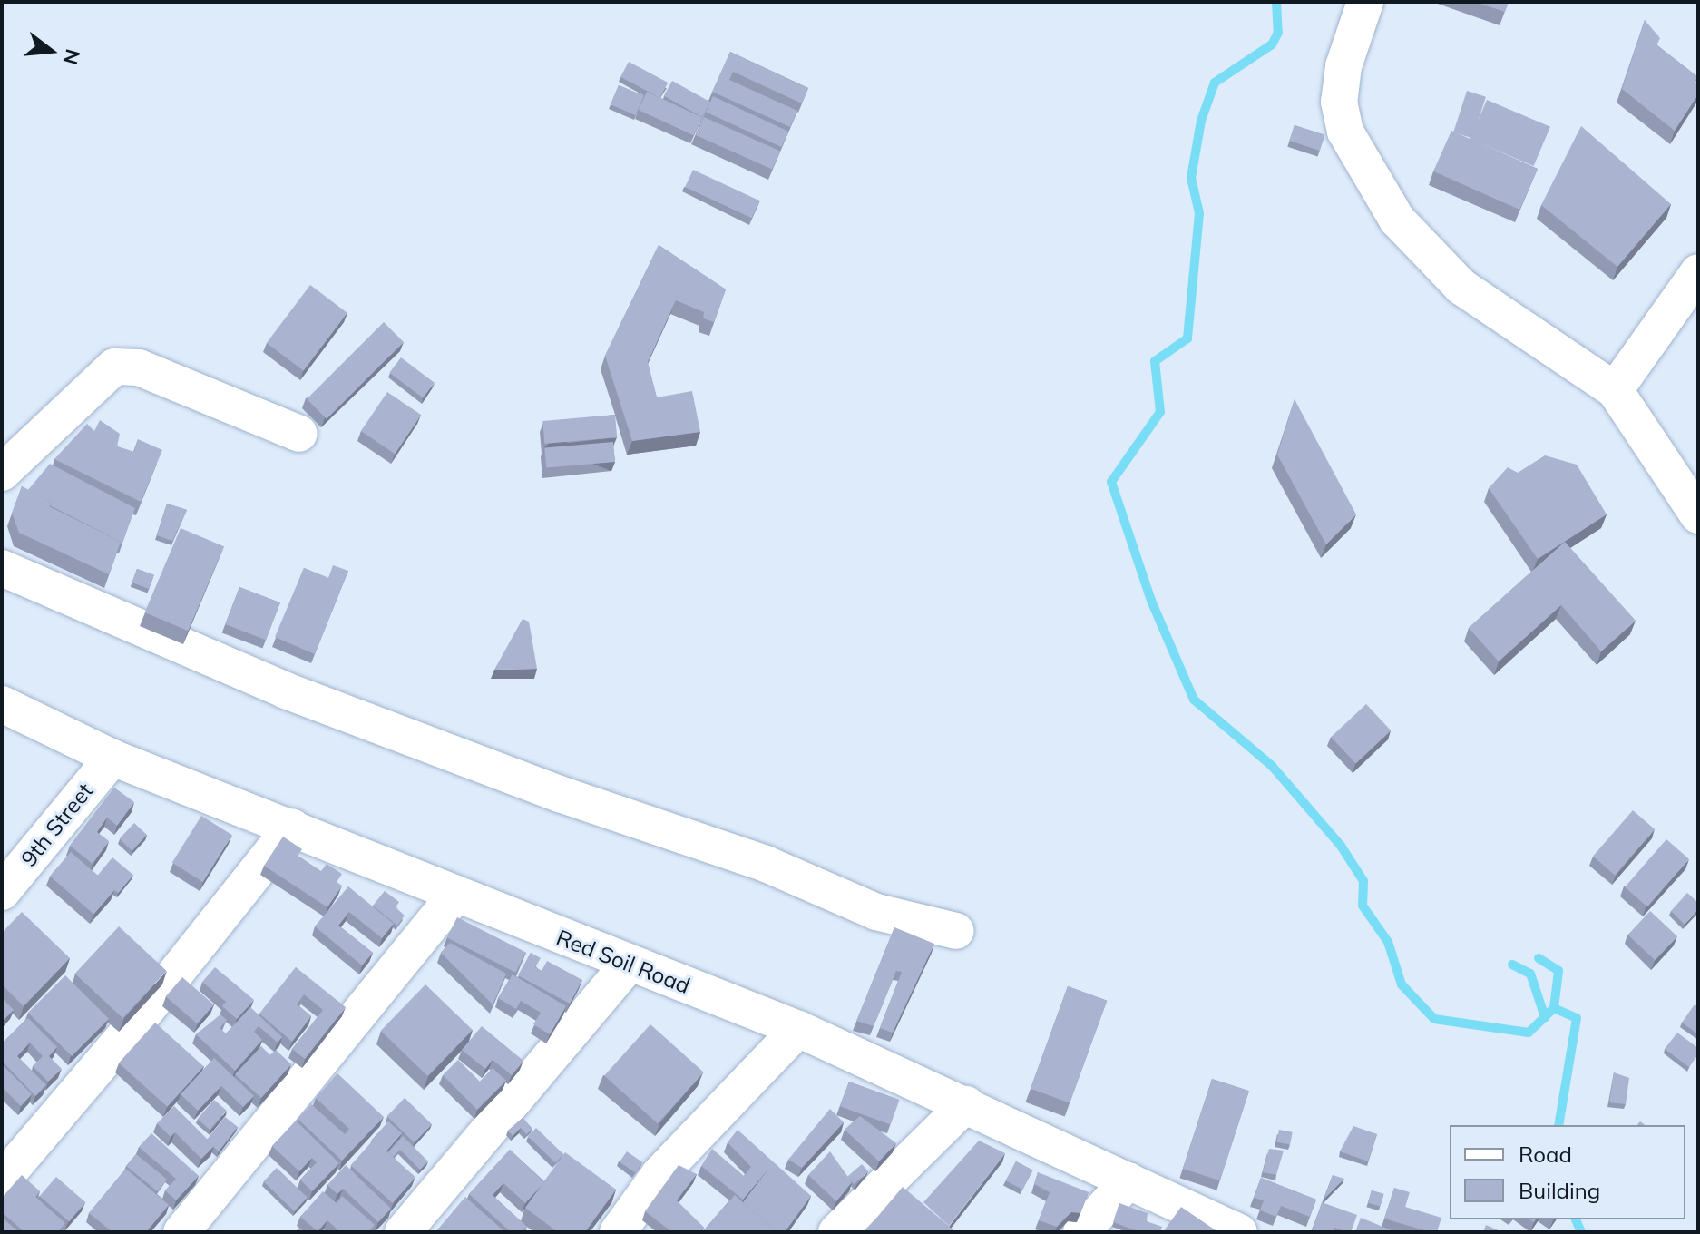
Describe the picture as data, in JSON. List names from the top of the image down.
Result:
{
  "streets": {
    "street": ["9th Street", "Red Soil Road"]
  },
  "crossings": [
    ["9th Street", "Red Soil Road"]
  ],
  "legend": ["Road", "Building"],
  "north": "right"
}
